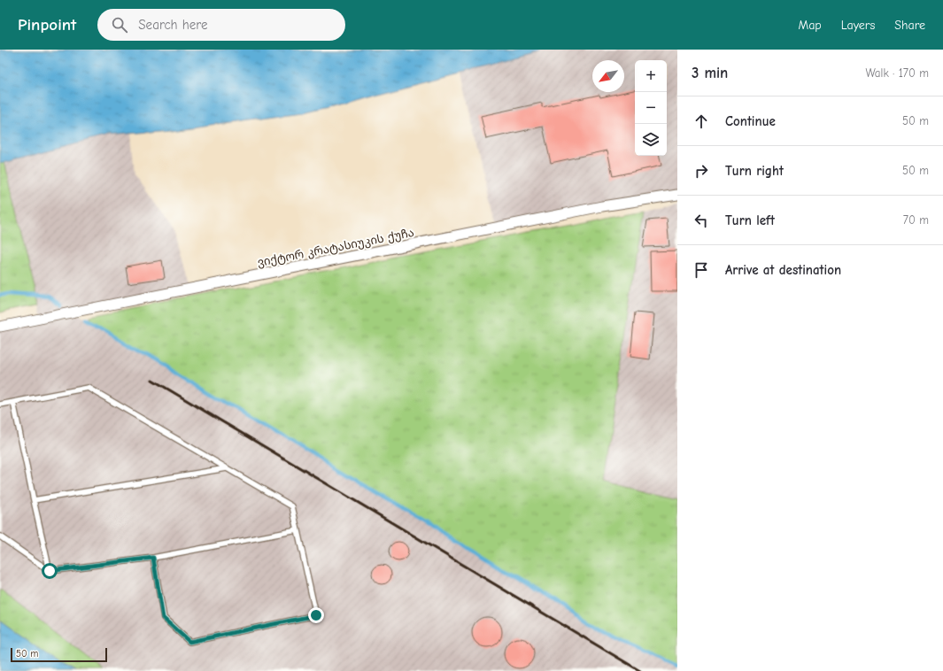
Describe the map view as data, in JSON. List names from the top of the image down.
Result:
{
  "streets": {
    "street": ["ვიქტორ კრატასიუკის ქუჩა"]
  },
  "scale_bar": "50 m",
  "north": "bottom left",
  "page": {
    "header": "Pinpoint",
    "search": "Search here",
    "nav": ["Map", "Layers", "Share"],
    "heading": ["3 min", "Walk · 170 m"],
    "map_buttons": ["+", "−"],
    "list": [
      ["Continue", "50 m"],
      ["Turn right", "50 m"],
      ["Turn left", "70 m"],
      "Arrive at destination"
    ],
    "scale": "50 m"
  }
}
